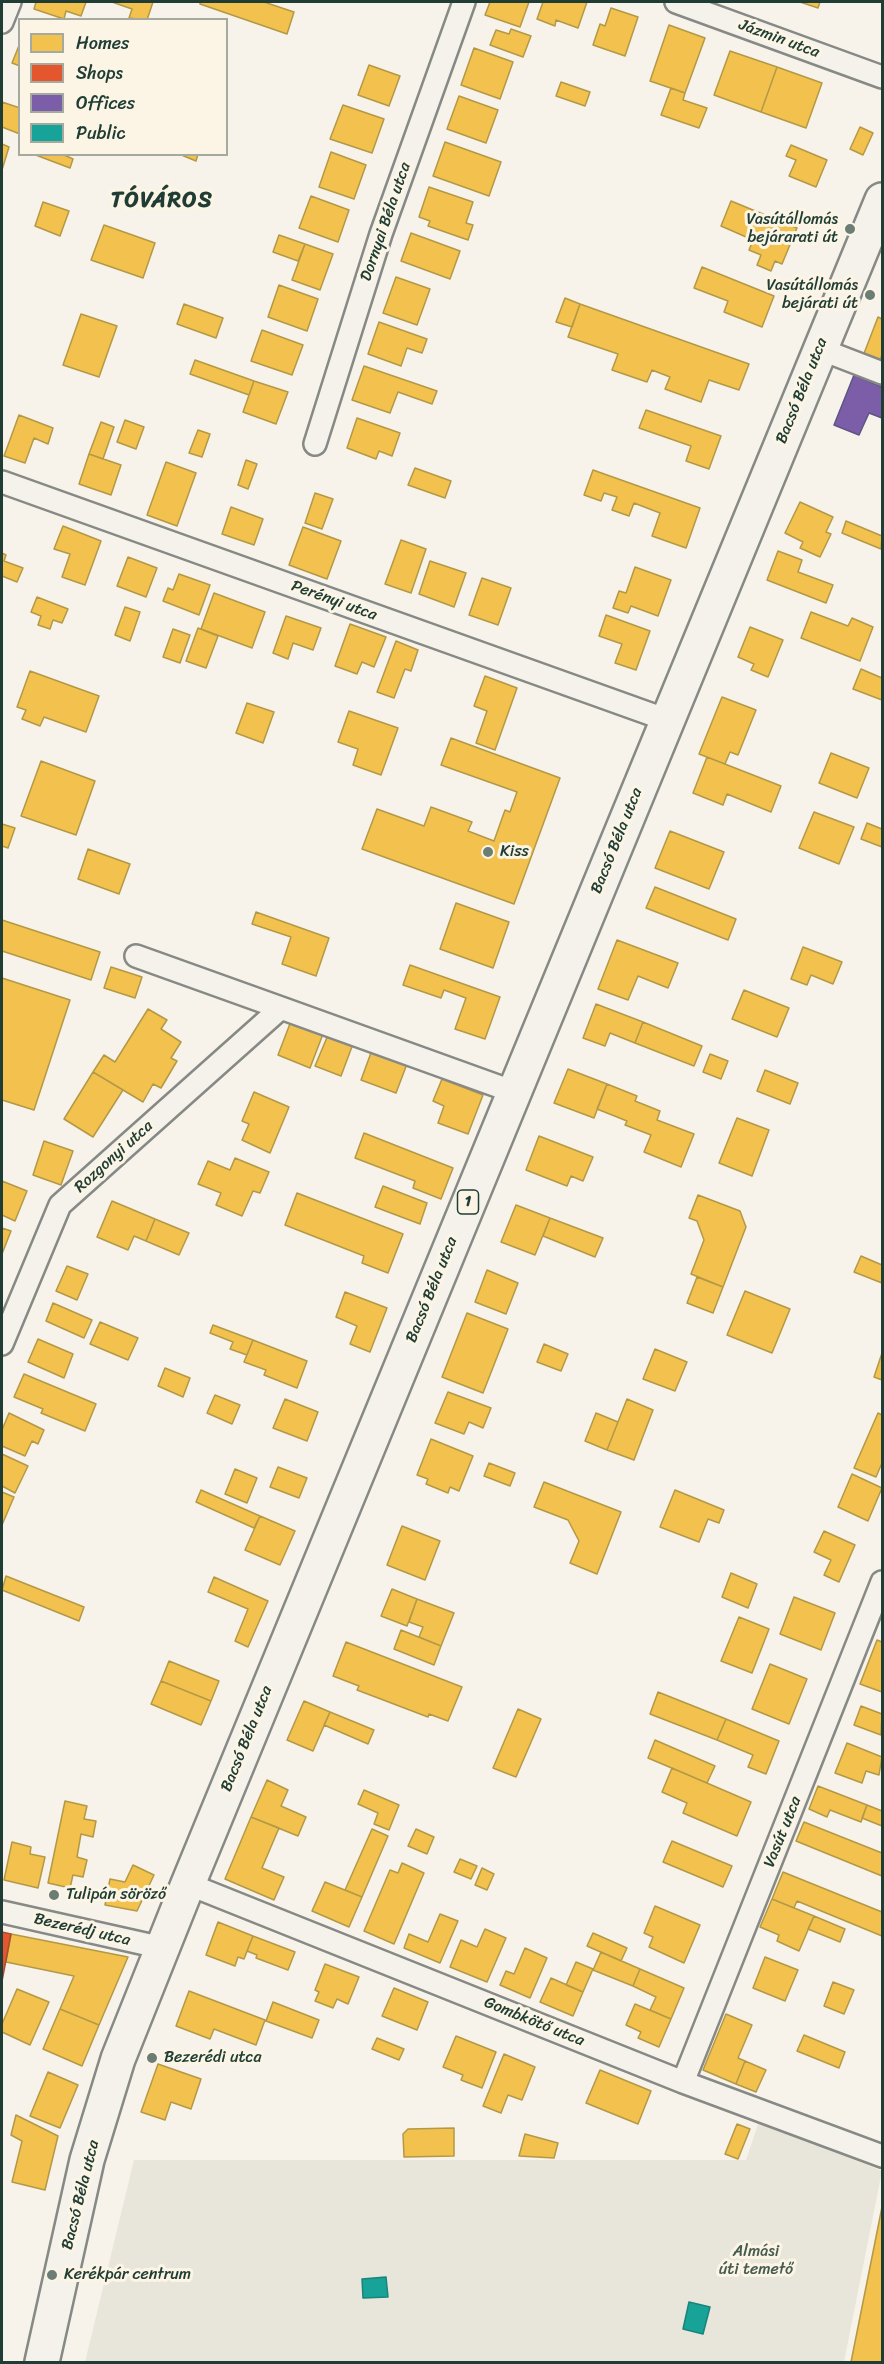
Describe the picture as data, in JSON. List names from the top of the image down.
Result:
{
  "streets": {
    "main road": ["Bacsó Béla utca", "1"],
    "street": [
      "Jázmin utca",
      "Dornyai Béla utca",
      "Perényi utca",
      "Rozgonyi utca",
      "Vasút utca",
      "Bezerédj utca",
      "Gombkötő utca"
    ]
  },
  "crossings": [
    ["Bacsó Béla utca", "Perényi utca"],
    ["Bacsó Béla utca", "Bezerédj utca"],
    ["Bacsó Béla utca", "Gombkötő utca"],
    ["Vasút utca", "Gombkötő utca"]
  ],
  "districts": ["TÓVÁROS"],
  "parks": ["Almási úti temető"],
  "places": [
    "Vasútállomás bejárarati út",
    "Vasútállomás bejárati út",
    "Kiss",
    "Tulipán söröző",
    "Bezerédi utca",
    "Kerékpár centrum"
  ],
  "legend": [
    "Homes",
    "Shops",
    "Offices",
    "Public"
  ]
}
